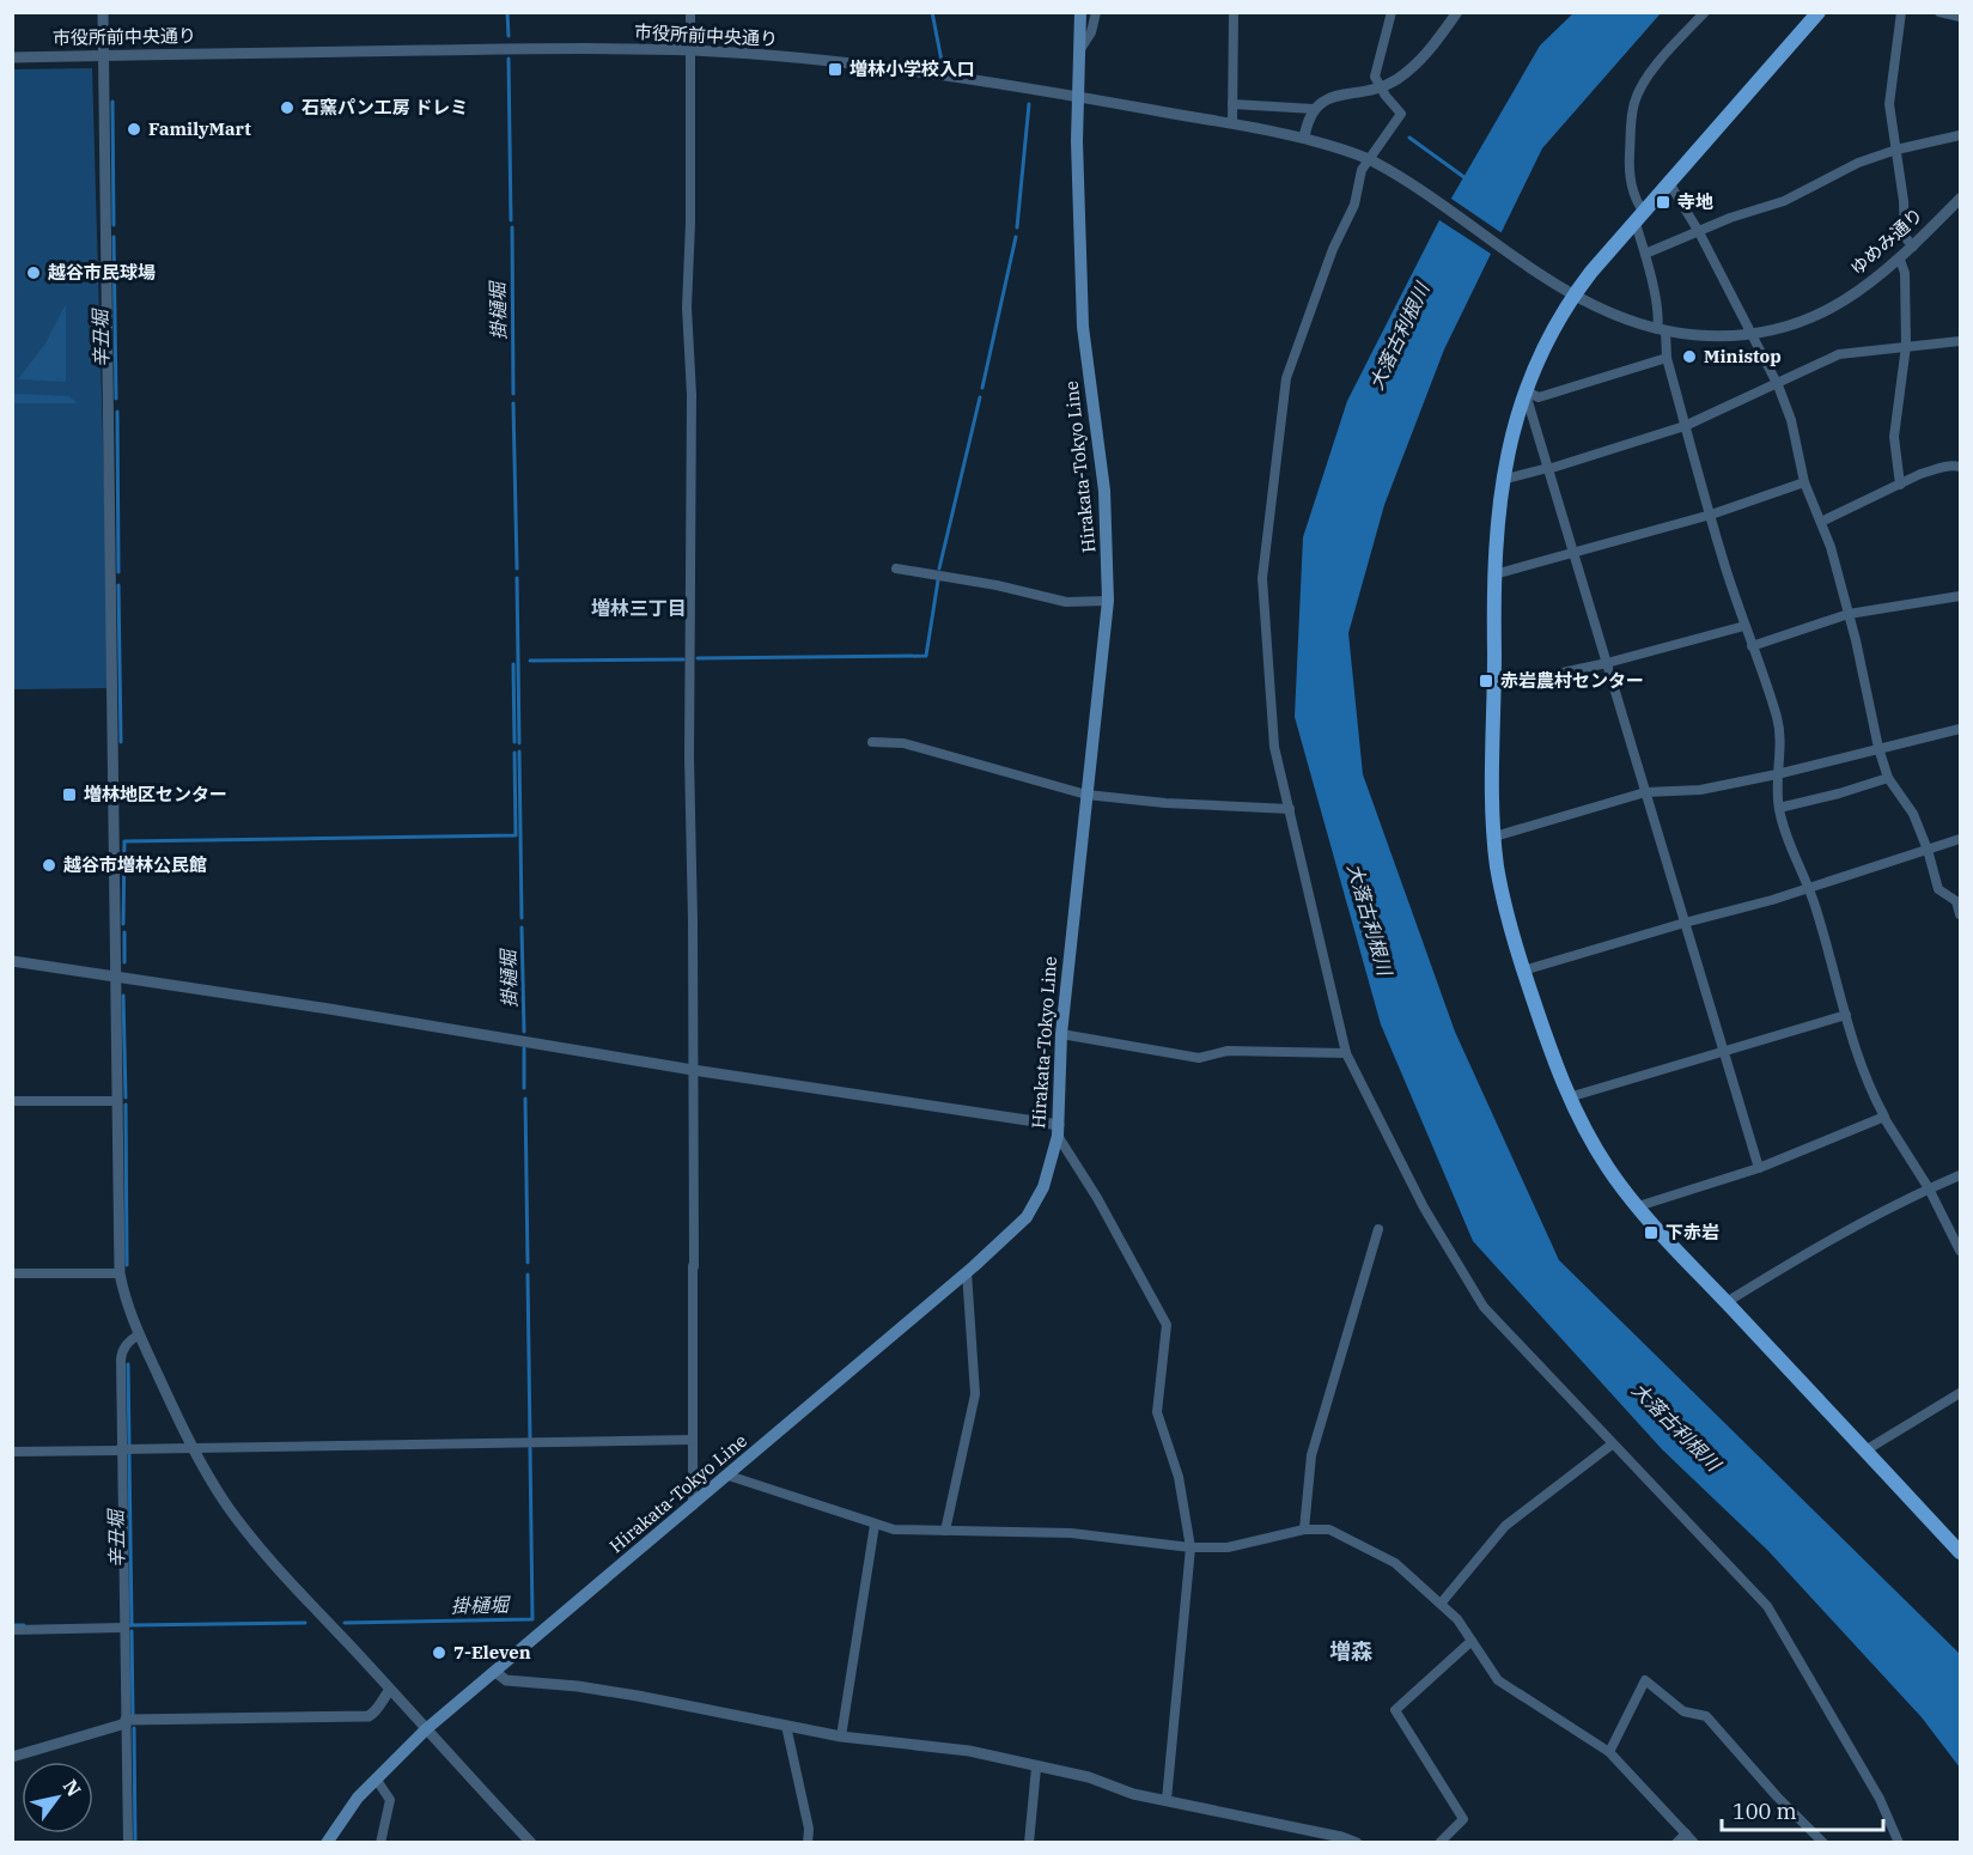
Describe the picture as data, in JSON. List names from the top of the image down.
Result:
{
  "streets": {
    "main road": ["Hirakata-Tokyo Line"],
    "street": ["市役所前中央通り", "ゆめみ通り"]
  },
  "crossings": [
    ["市役所前中央通り", "ゆめみ通り"],
    ["市役所前中央通り", "Hirakata-Tokyo Line"]
  ],
  "districts": ["増林三丁目", "増森"],
  "water": ["掛樋堀", "大落古利根川", "辛丑堀"],
  "places": {
    "transit": [
      "増林小学校入口",
      "寺地",
      "赤岩農村センター",
      "増林地区センター",
      "下赤岩"
    ],
    "other": [
      "石窯パン工房 ドレミ",
      "FamilyMart",
      "越谷市民球場",
      "Ministop",
      "越谷市増林公民館",
      "7-Eleven"
    ]
  },
  "scale_bar": "100 m",
  "north": "top right"
}
